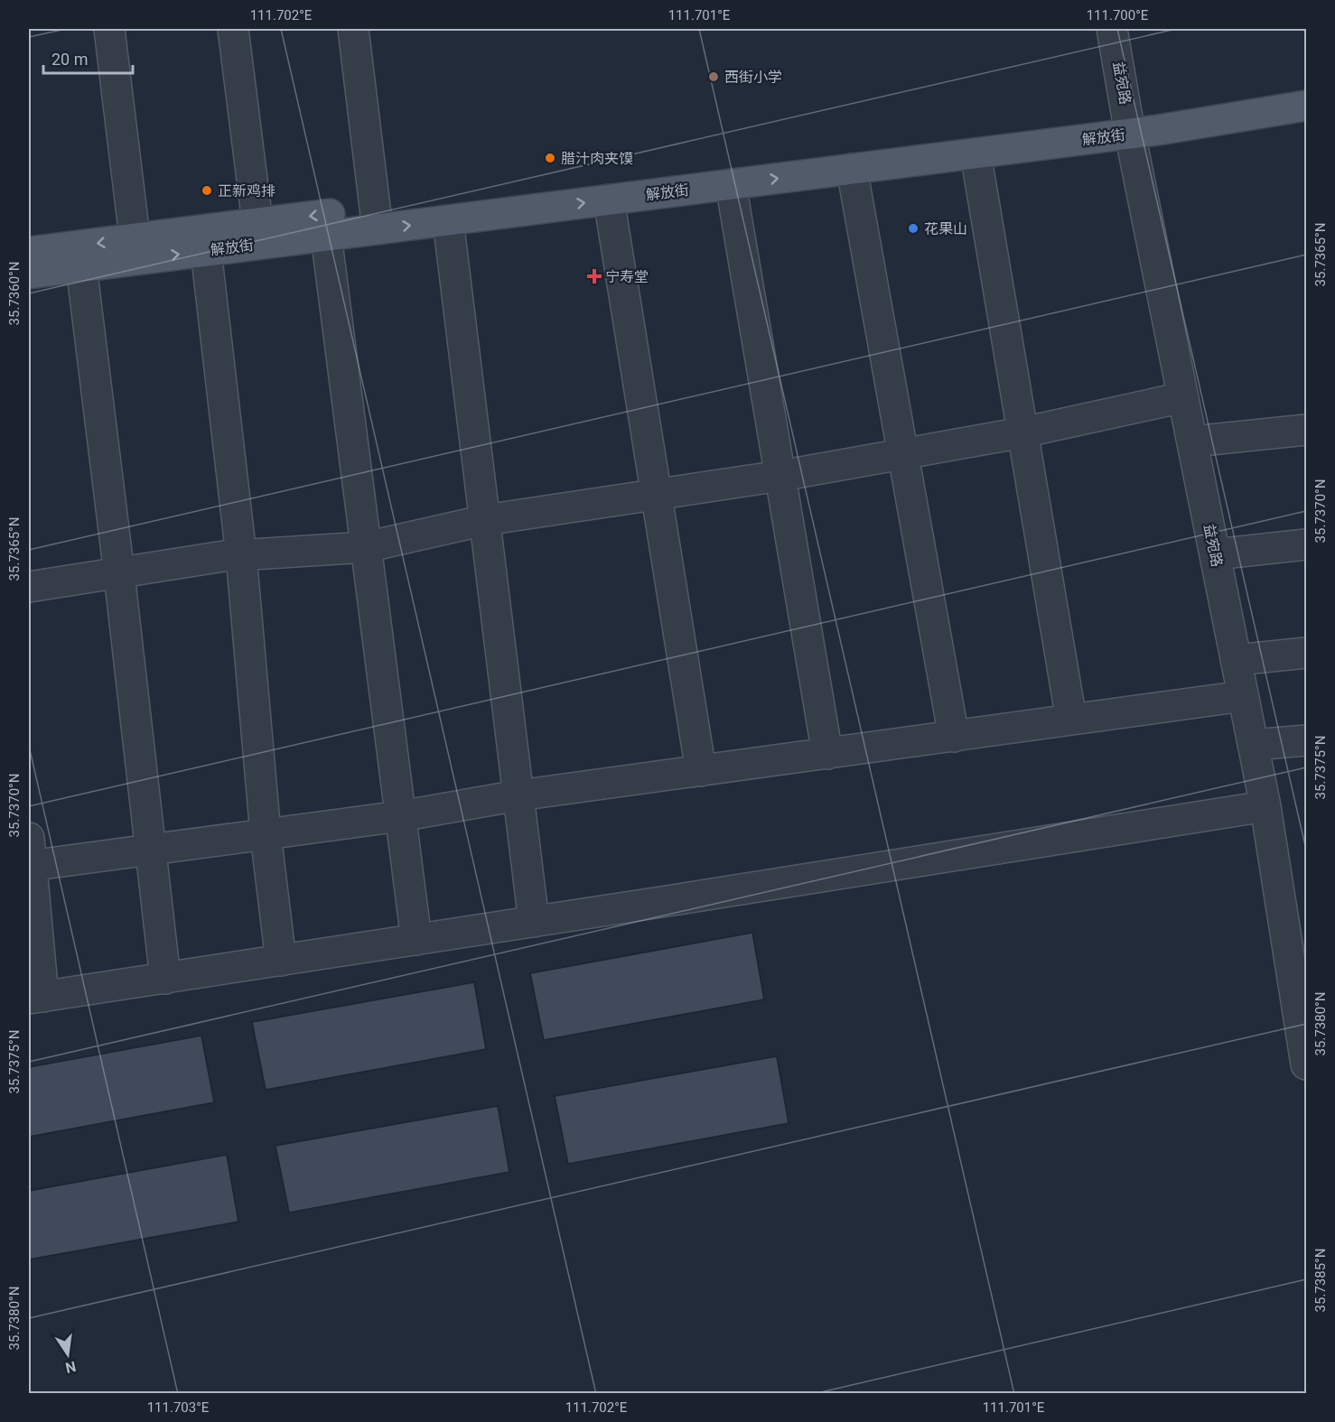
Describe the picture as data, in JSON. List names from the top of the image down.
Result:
{
  "streets": {
    "main road": ["解放街"],
    "street": ["益宛路"]
  },
  "crossings": [
    ["益宛路", "解放街"]
  ],
  "places": {
    "other": [
      "西街小学",
      "腊汁肉夹馍",
      "正新鸡排",
      "花果山"
    ],
    "health": ["宁寿堂"]
  },
  "scale_bar": "20 m",
  "north": "bottom",
  "coordinates": [
    "111.702°E",
    "111.701°E",
    "111.700°E",
    "35.7365°N",
    "35.7360°N",
    "35.7370°N",
    "35.7375°N",
    "35.7380°N",
    "35.7385°N",
    "111.703°E"
  ]
}
